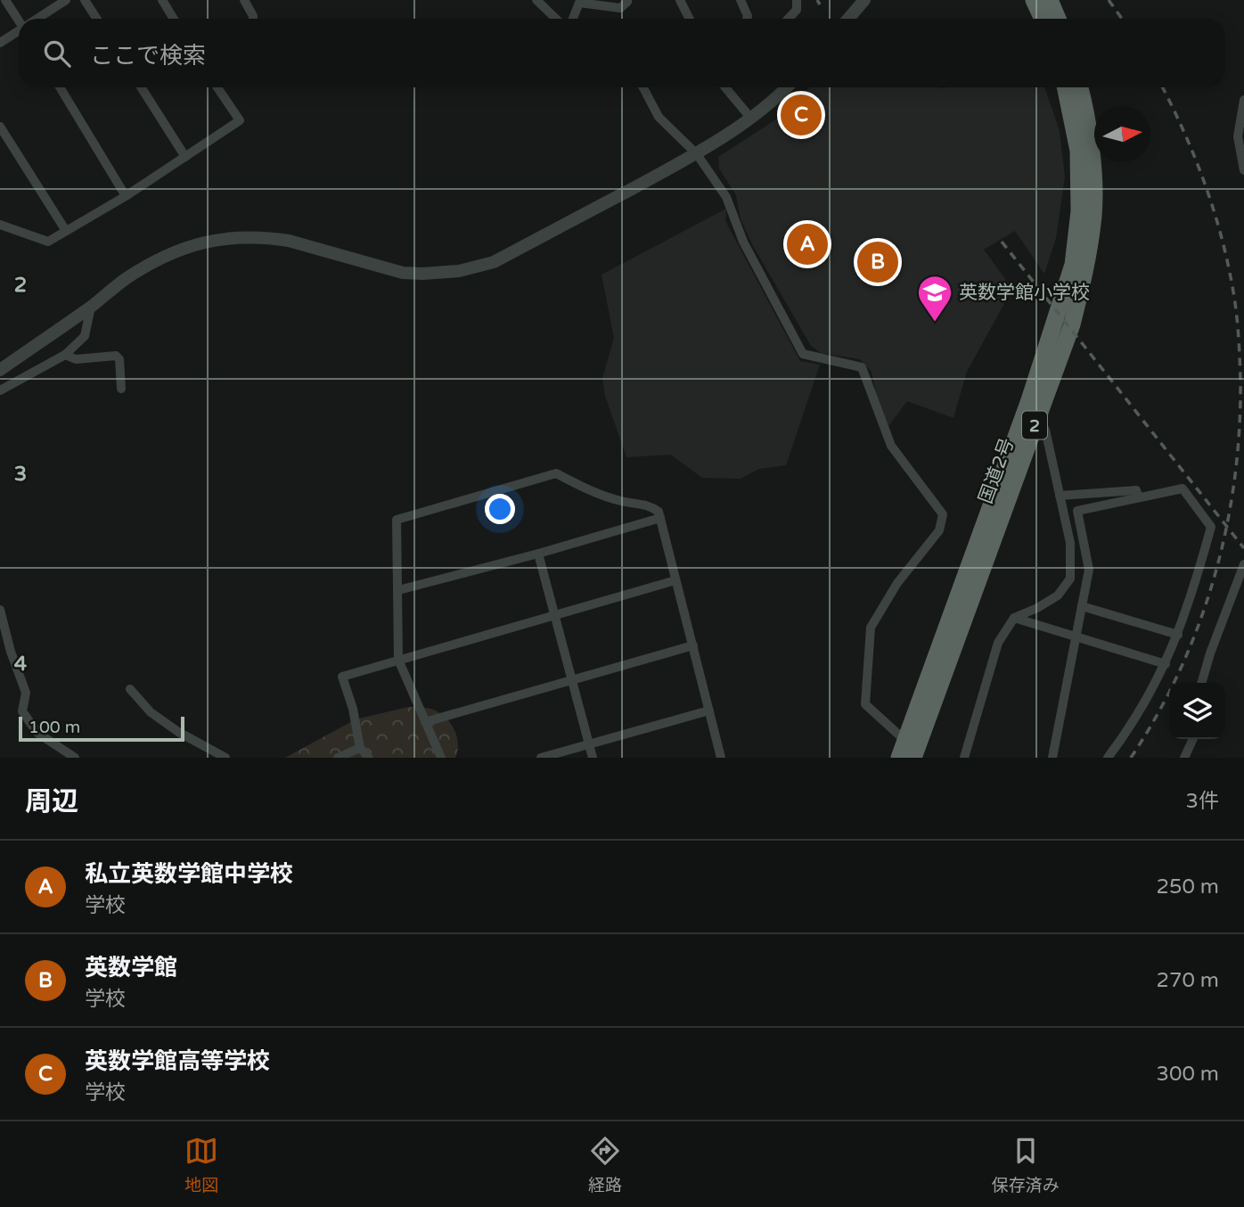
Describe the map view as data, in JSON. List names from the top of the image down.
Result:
{
  "streets": {
    "highway": ["2", "国道2号"]
  },
  "places": {
    "school or university": ["英数学館小学校"]
  },
  "scale_bar": "100 m",
  "north": "right",
  "page": {
    "search": "ここで検索",
    "pins": ["C", "A", "B"],
    "scale": "100 m",
    "heading": ["周辺", "3件"],
    "list": [
      {
        "mark": "A",
        "name": "私立英数学館中学校",
        "note": "学校",
        "value": "250 m"
      },
      {
        "mark": "B",
        "name": "英数学館",
        "note": "学校",
        "value": "270 m"
      },
      {
        "mark": "C",
        "name": "英数学館高等学校",
        "note": "学校",
        "value": "300 m"
      }
    ],
    "nav": ["地図", "経路", "保存済み"]
  },
  "grid": {
    "rows": ["2", "3", "4"]
  }
}
